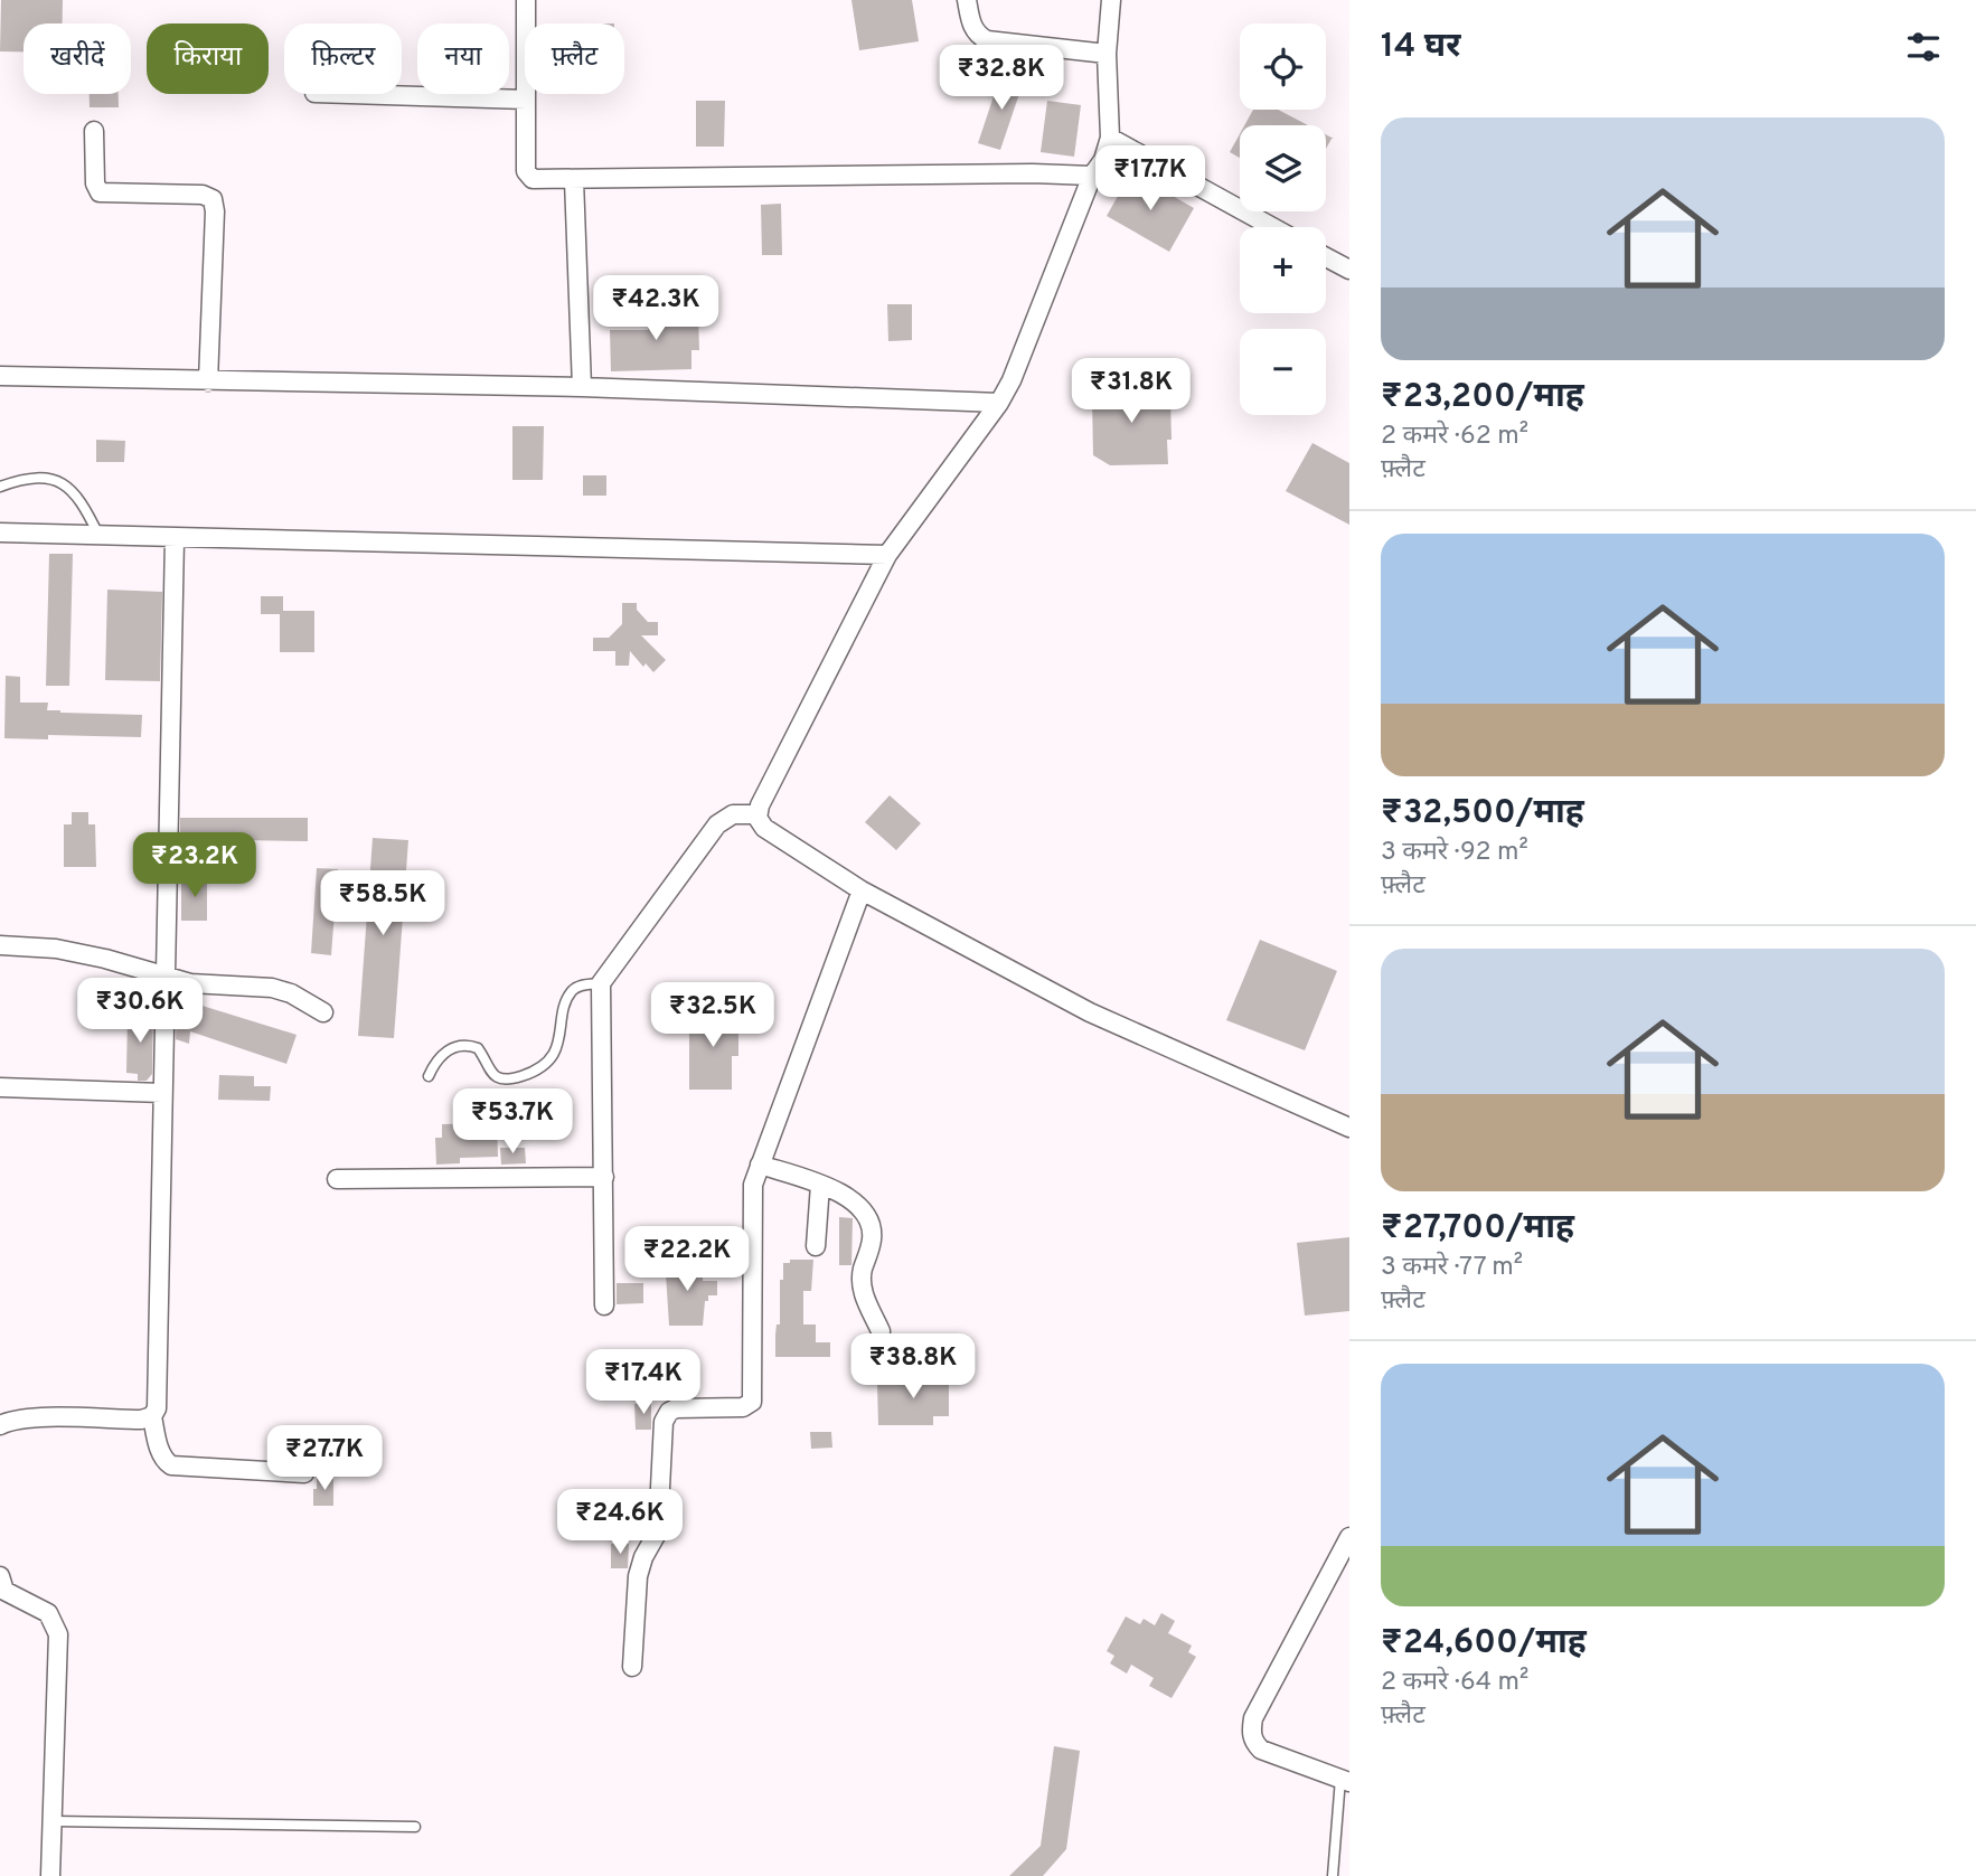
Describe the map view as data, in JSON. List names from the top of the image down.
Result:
{
  "page": {
    "heading": "14 घर",
    "map_buttons": ["+", "−"],
    "chip": [
      "खरीदें",
      "किराया",
      "फ़िल्टर",
      "नया",
      "फ़्लैट"
    ],
    "price": [
      "₹32.8K",
      "₹17.7K",
      "₹42.3K",
      "₹31.8K",
      "₹23.2K",
      "₹58.5K",
      "₹30.6K",
      "₹32.5K",
      "₹53.7K",
      "₹22.2K",
      "₹38.8K",
      "₹17.4K",
      "₹27.7K",
      "₹24.6K"
    ],
    "list": [
      {
        "name": "₹23,200/माह",
        "note": "2 कमरे · 62 m² · फ़्लैट"
      },
      {
        "name": "₹32,500/माह",
        "note": "3 कमरे · 92 m² · फ़्लैट"
      },
      {
        "name": "₹27,700/माह",
        "note": "3 कमरे · 77 m² · फ़्लैट"
      },
      {
        "name": "₹24,600/माह",
        "note": "2 कमरे · 64 m² · फ़्लैट"
      }
    ]
  }
}
